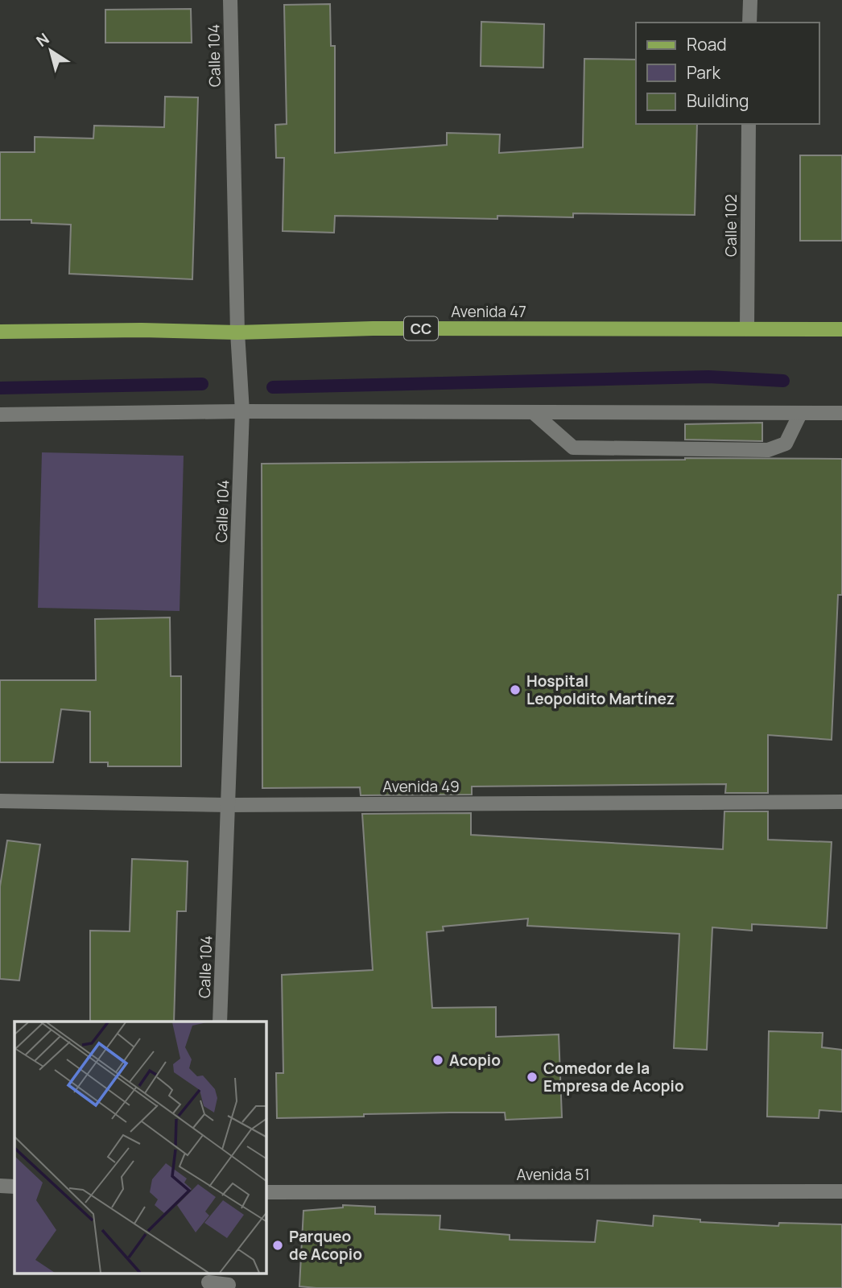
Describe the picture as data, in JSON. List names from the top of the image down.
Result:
{
  "streets": {
    "main road": ["Avenida 47", "CC"],
    "street": [
      "Calle 104",
      "Calle 102",
      "Avenida 49",
      "Avenida 51"
    ]
  },
  "crossings": [
    ["Calle 104", "Avenida 47"],
    ["Calle 104", "Avenida 49"],
    ["Calle 102", "Avenida 47"]
  ],
  "places": [
    "Hospital Leopoldito Martínez",
    "Acopio",
    "Comedor de la Empresa de Acopio",
    "Parqueo de Acopio"
  ],
  "legend": ["Road", "Park", "Building"],
  "north": "top left"
}
